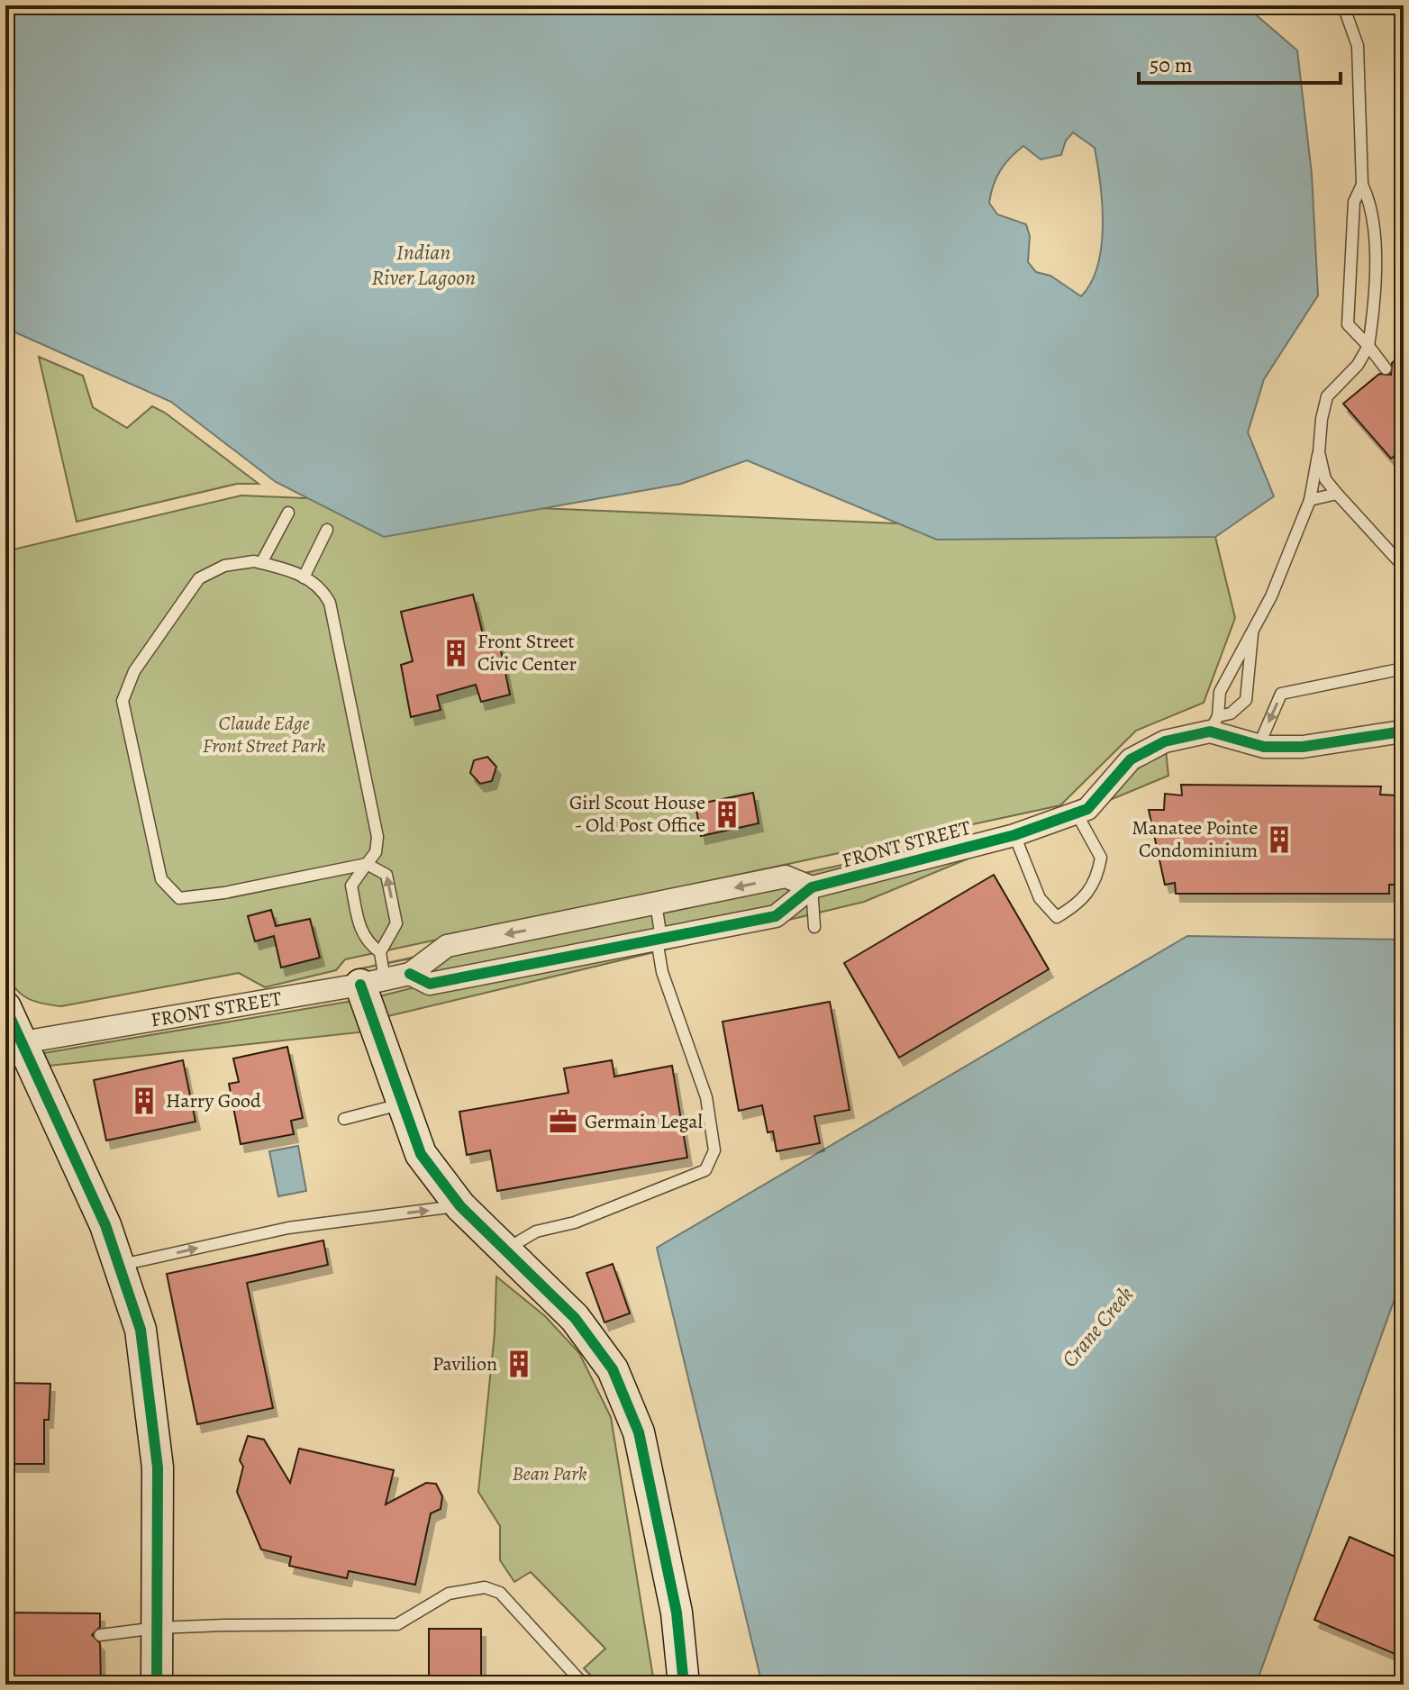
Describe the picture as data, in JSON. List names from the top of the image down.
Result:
{
  "streets": {
    "street": ["FRONT STREET"]
  },
  "water": ["Indian River Lagoon", "Crane Creek"],
  "parks": ["Claude Edge Front Street Park", "Bean Park"],
  "places": {
    "building": [
      "Front Street Civic Center",
      "Girl Scout House - Old Post Office",
      "Manatee Pointe Condominium",
      "Harry Good",
      "Pavilion"
    ],
    "office": ["Germain Legal"]
  },
  "scale_bar": "50 m"
}
